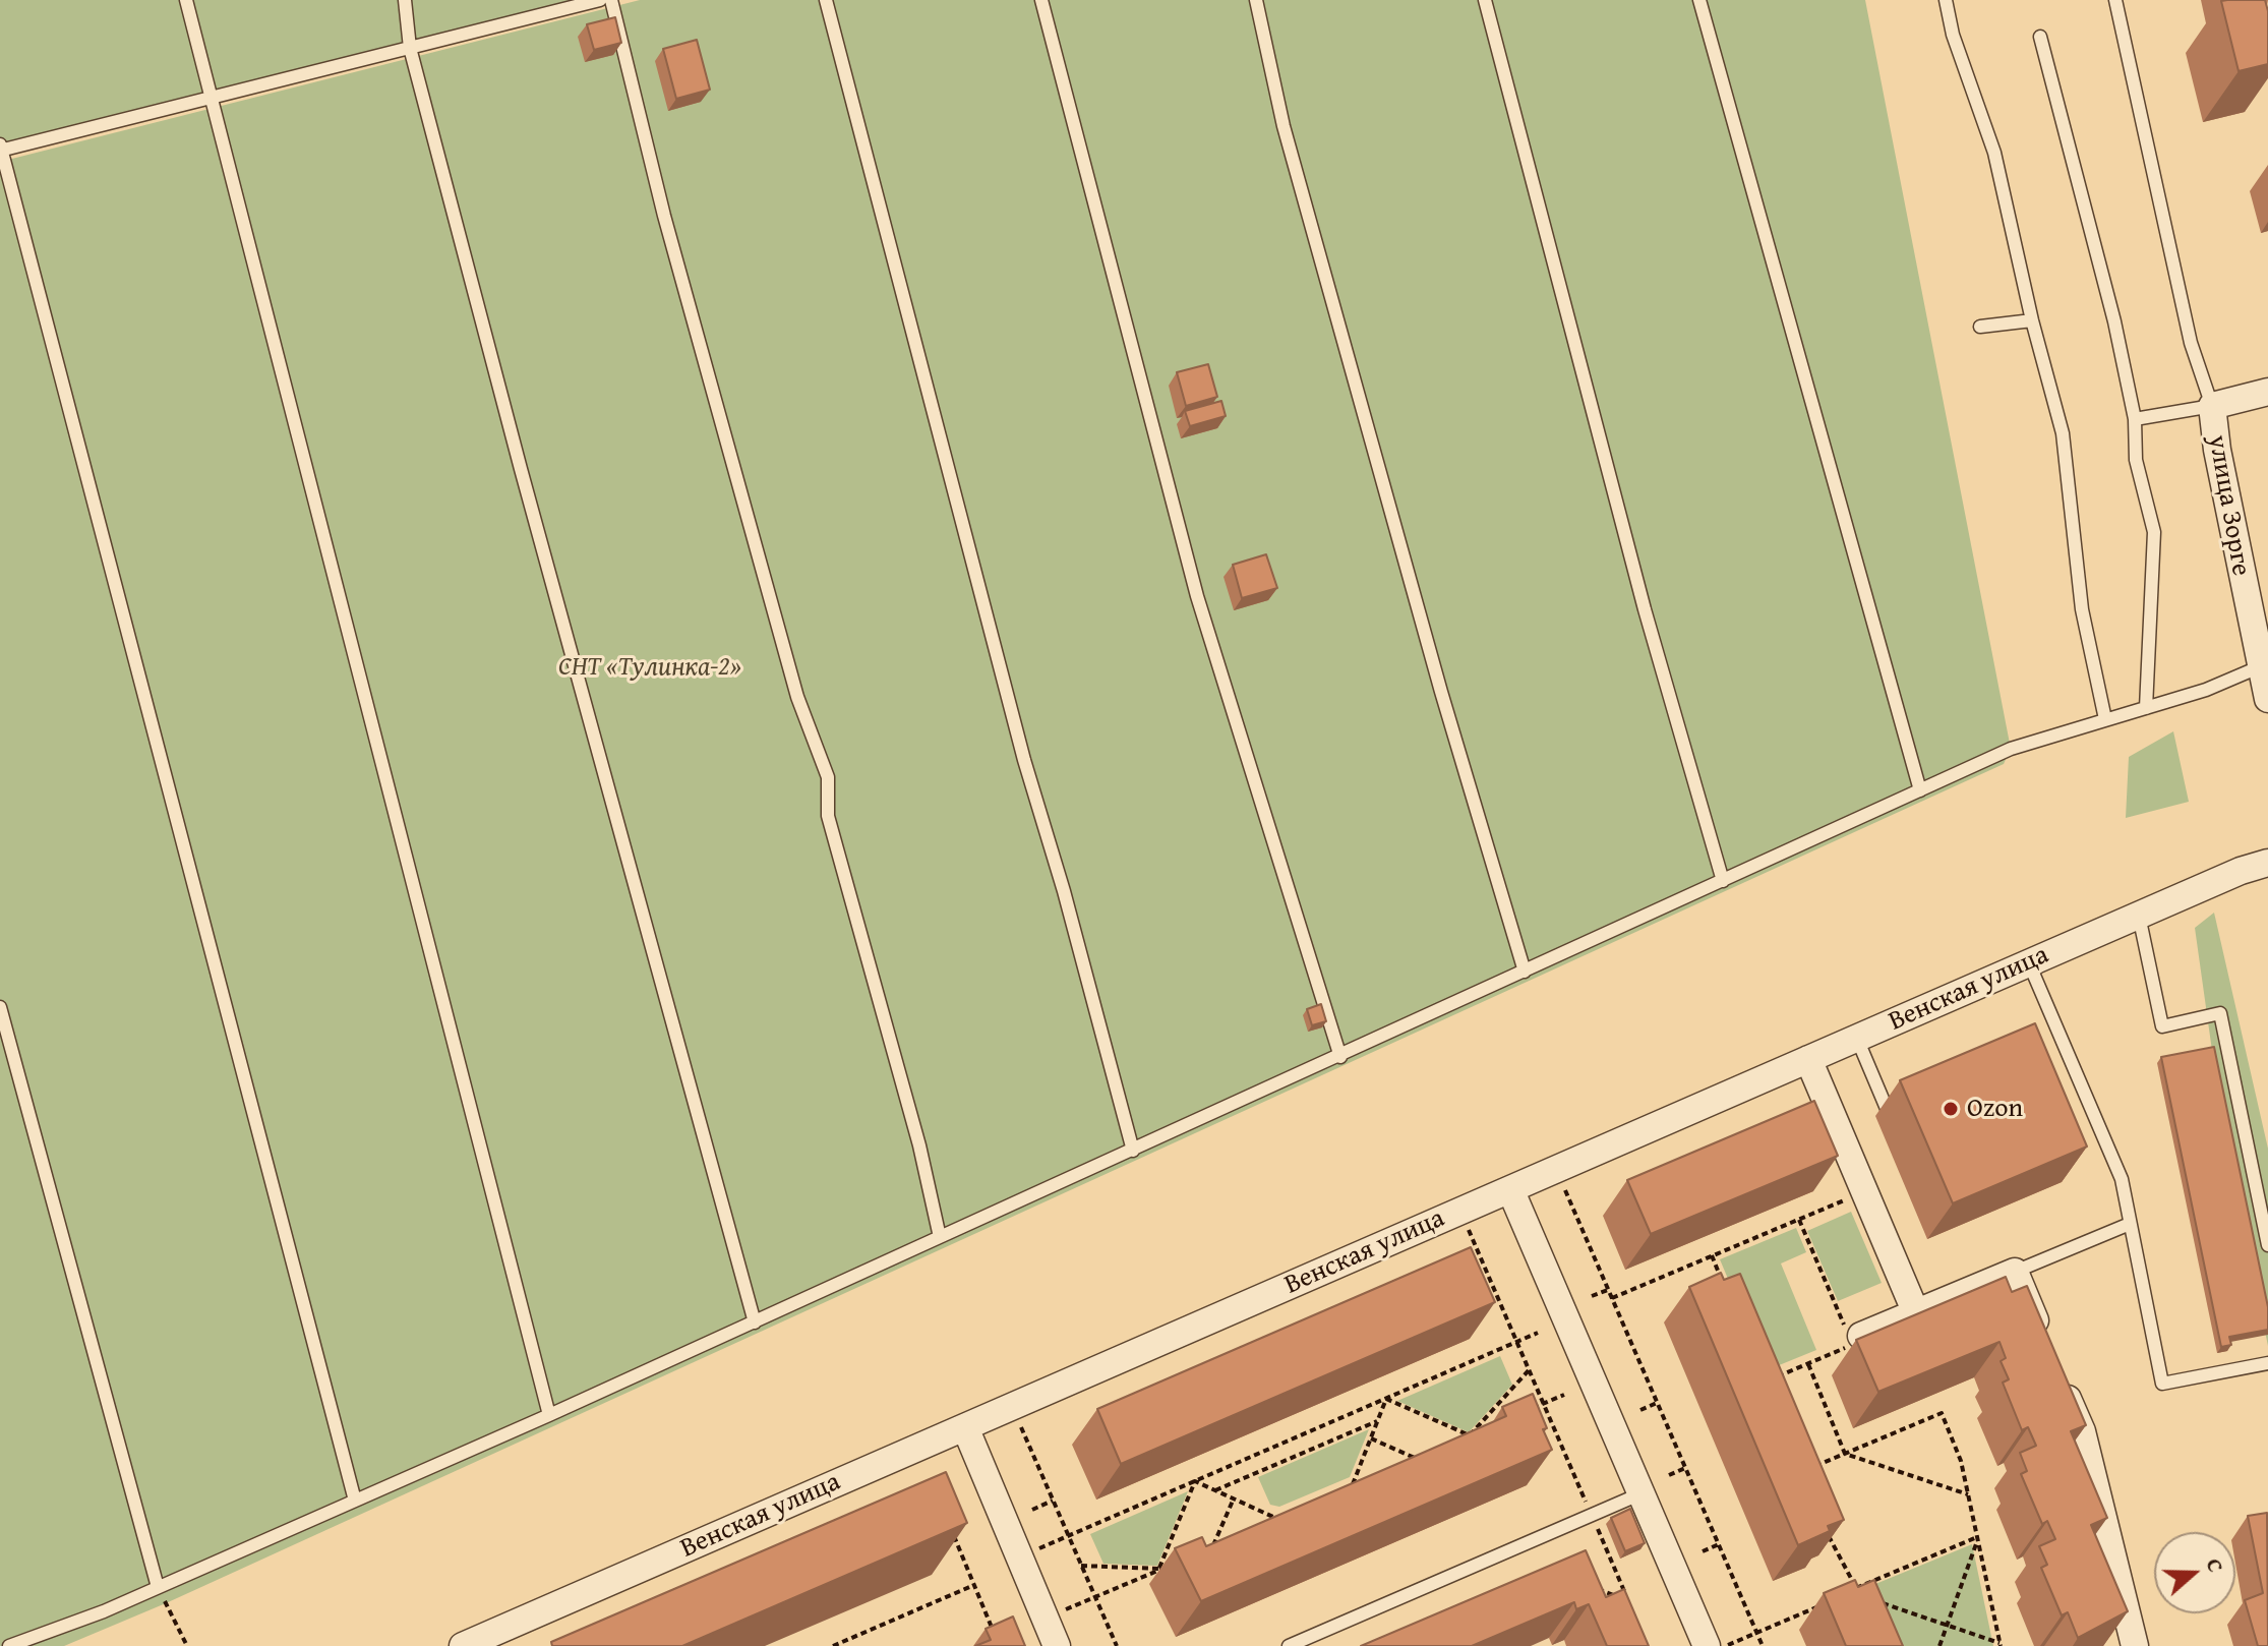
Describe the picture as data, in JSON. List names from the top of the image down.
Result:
{
  "streets": {
    "street": ["улица Зорге", "Венская улица"]
  },
  "parks": ["СНТ «Тулинка-2»"],
  "places": ["Ozon"],
  "north": "right"
}
